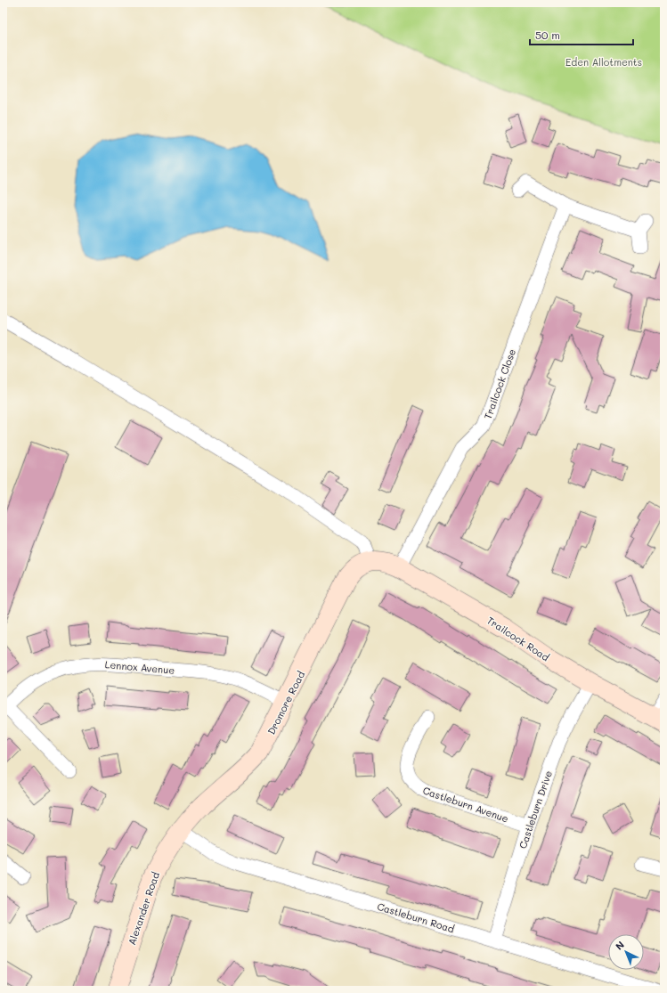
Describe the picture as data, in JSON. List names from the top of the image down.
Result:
{
  "streets": {
    "street": [
      "Trailcock Close",
      "Trailcock Road",
      "Lennox Avenue",
      "Dromore Road",
      "Castleburn Avenue",
      "Castleburn Drive",
      "Alexander Road",
      "Castleburn Road"
    ]
  },
  "crossings": [
    ["Trailcock Close", "Trailcock Road"],
    ["Trailcock Road", "Dromore Road"],
    ["Trailcock Road", "Castleburn Drive"],
    ["Lennox Avenue", "Dromore Road"],
    ["Dromore Road", "Alexander Road"],
    ["Dromore Road", "Castleburn Road"],
    ["Castleburn Avenue", "Castleburn Drive"],
    ["Castleburn Drive", "Castleburn Road"],
    ["Alexander Road", "Castleburn Road"]
  ],
  "parks": ["Eden Allotments"],
  "scale_bar": "50 m",
  "north": "top left"
}
